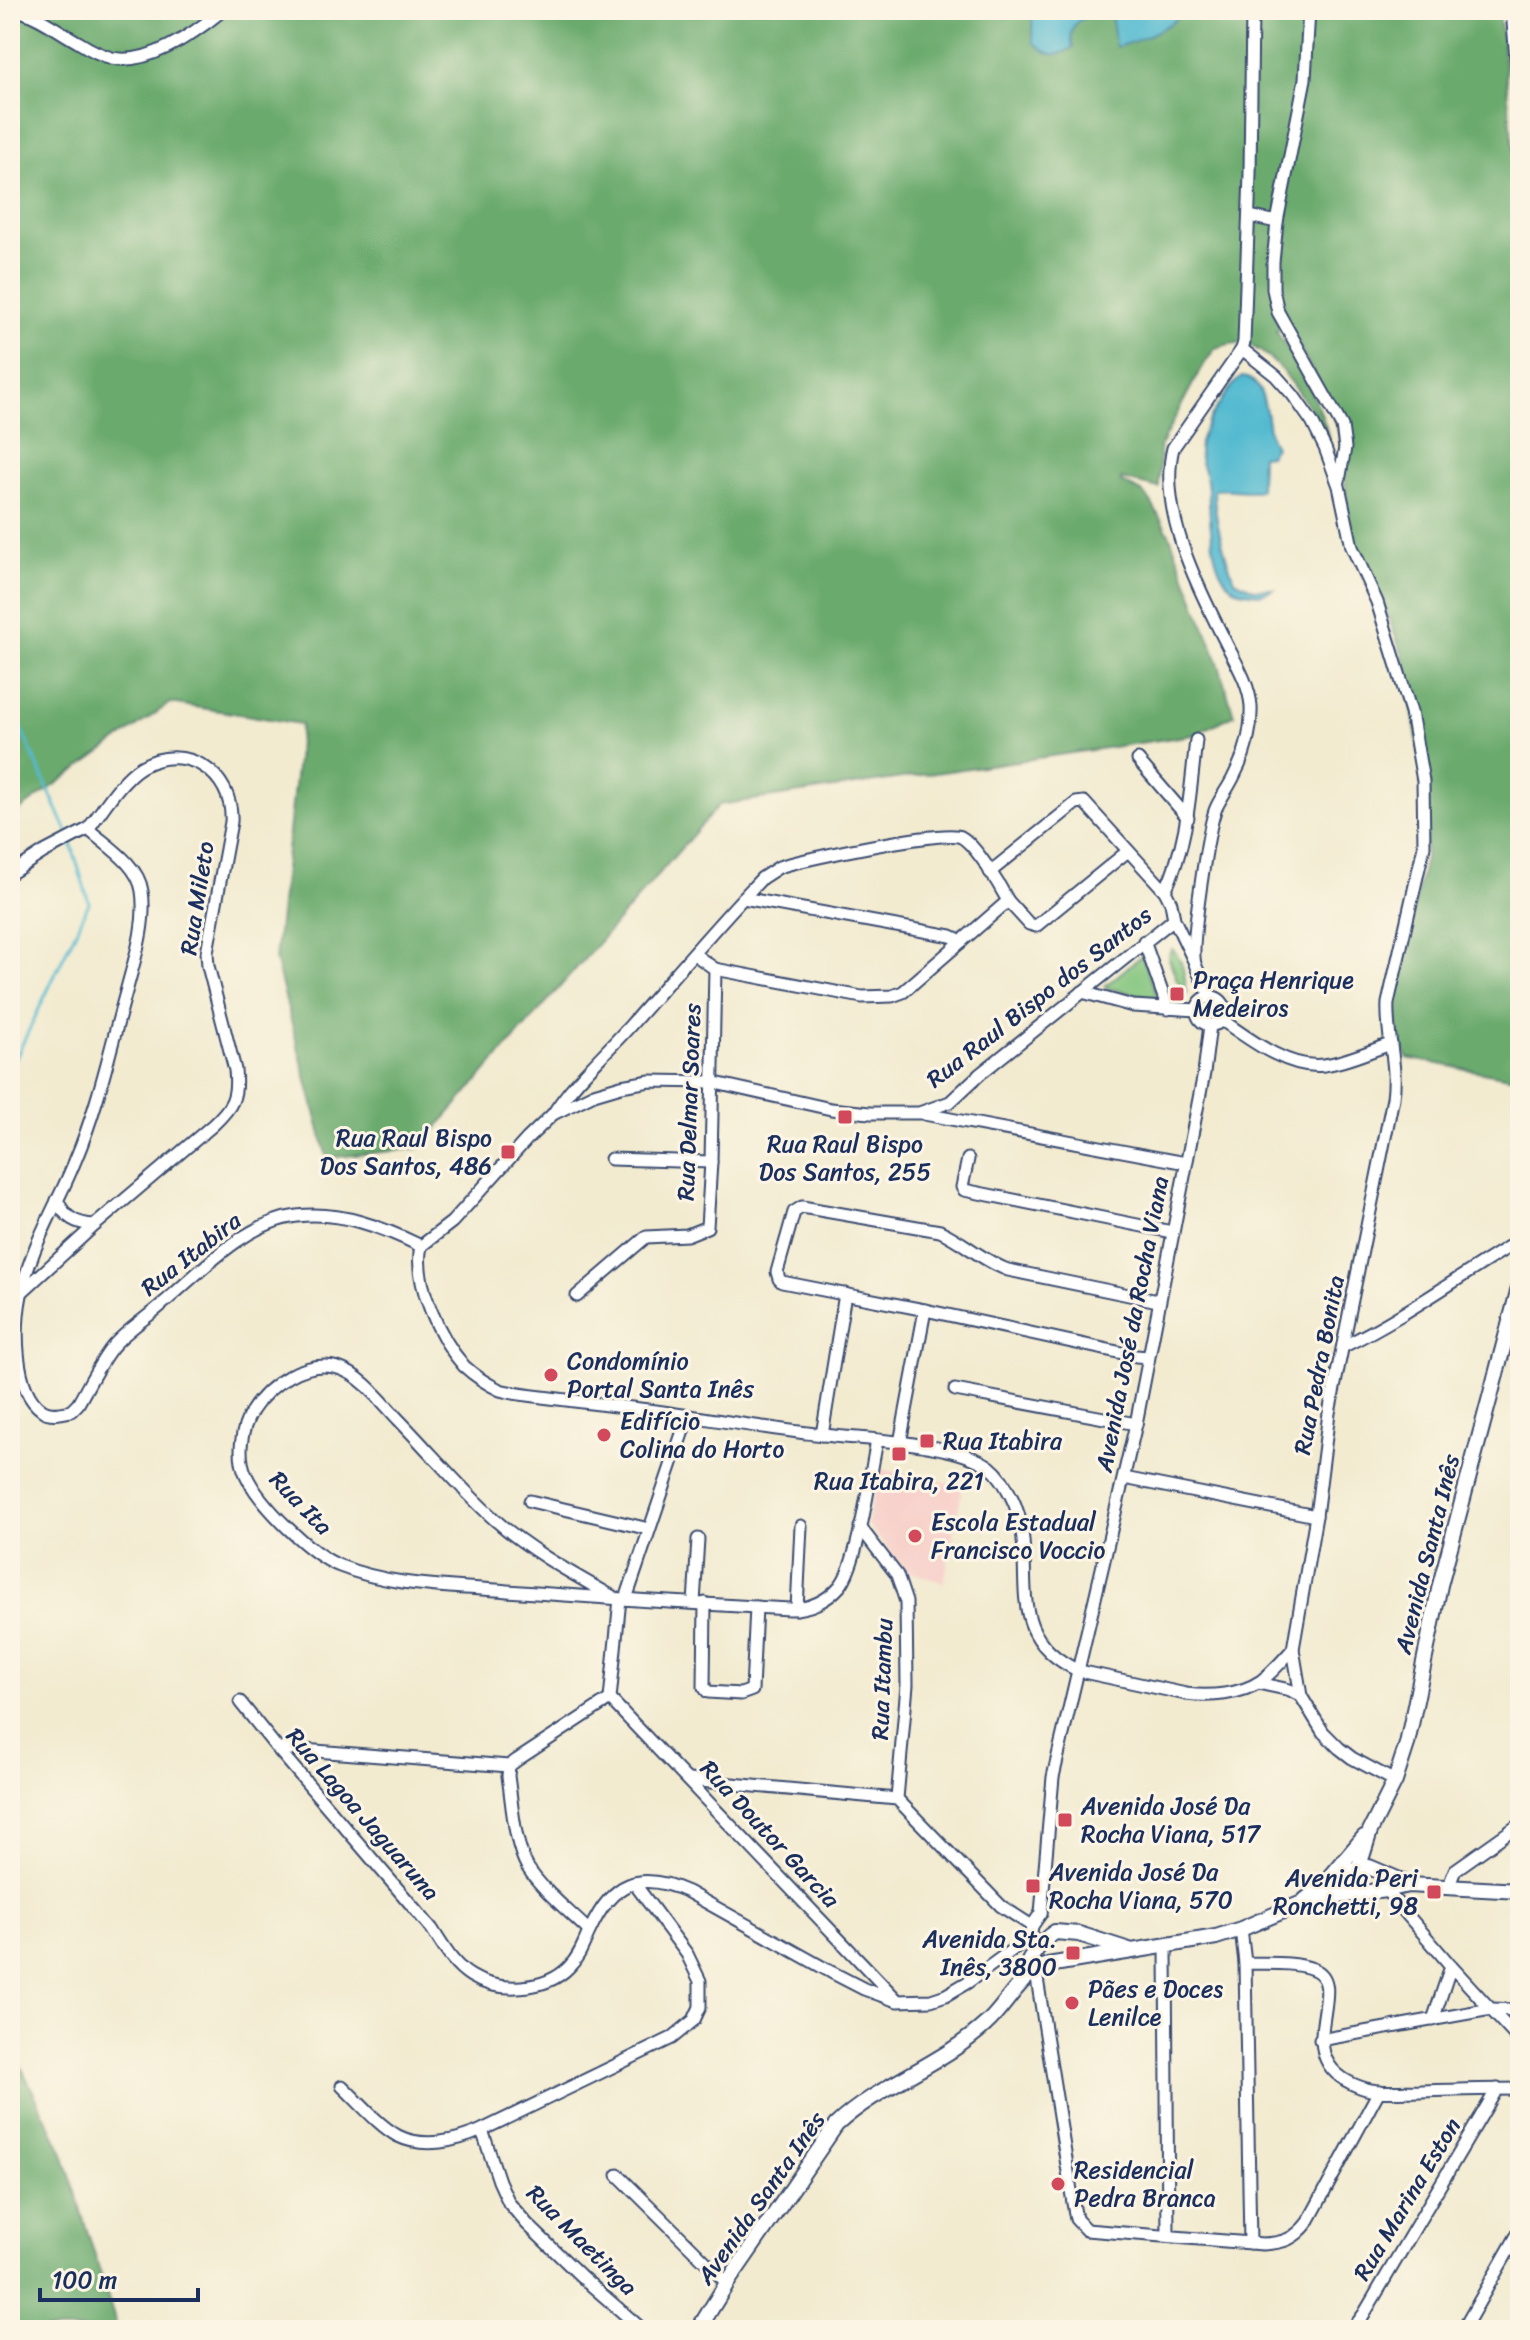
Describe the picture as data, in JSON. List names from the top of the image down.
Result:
{
  "streets": {
    "main road": ["Avenida Santa Inês"],
    "street": [
      "Rua Mileto",
      "Rua Raul Bispo dos Santos",
      "Rua Delmar Soares",
      "Rua Itabira",
      "Avenida José da Rocha Viana",
      "Rua Pedra Bonita",
      "Rua Ita",
      "Rua Itambu",
      "Rua Lagoa Jaguaruna",
      "Rua Doutor Garcia",
      "Rua Marina Eston",
      "Rua Maetinga"
    ]
  },
  "crossings": [
    ["Rua Mileto", "Rua Itabira"],
    ["Rua Raul Bispo dos Santos", "Rua Delmar Soares"],
    ["Rua Raul Bispo dos Santos", "Rua Itabira"],
    ["Rua Ita", "Rua Itambu"]
  ],
  "places": {
    "transit": [
      "Praça Henrique Medeiros",
      "Rua Raul Bispo Dos Santos, 255",
      "Rua Raul Bispo Dos Santos, 486",
      "Rua Itabira",
      "Rua Itabira, 221",
      "Avenida José Da Rocha Viana, 517",
      "Avenida José Da Rocha Viana, 570",
      "Avenida Peri Ronchetti, 98",
      "Avenida Sta. Inês, 3800"
    ],
    "other": [
      "Condomínio Portal Santa Inês",
      "Edifício Colina do Horto",
      "Escola Estadual Francisco Voccio",
      "Pães e Doces Lenilce",
      "Residencial Pedra Branca"
    ]
  },
  "scale_bar": "100 m"
}
